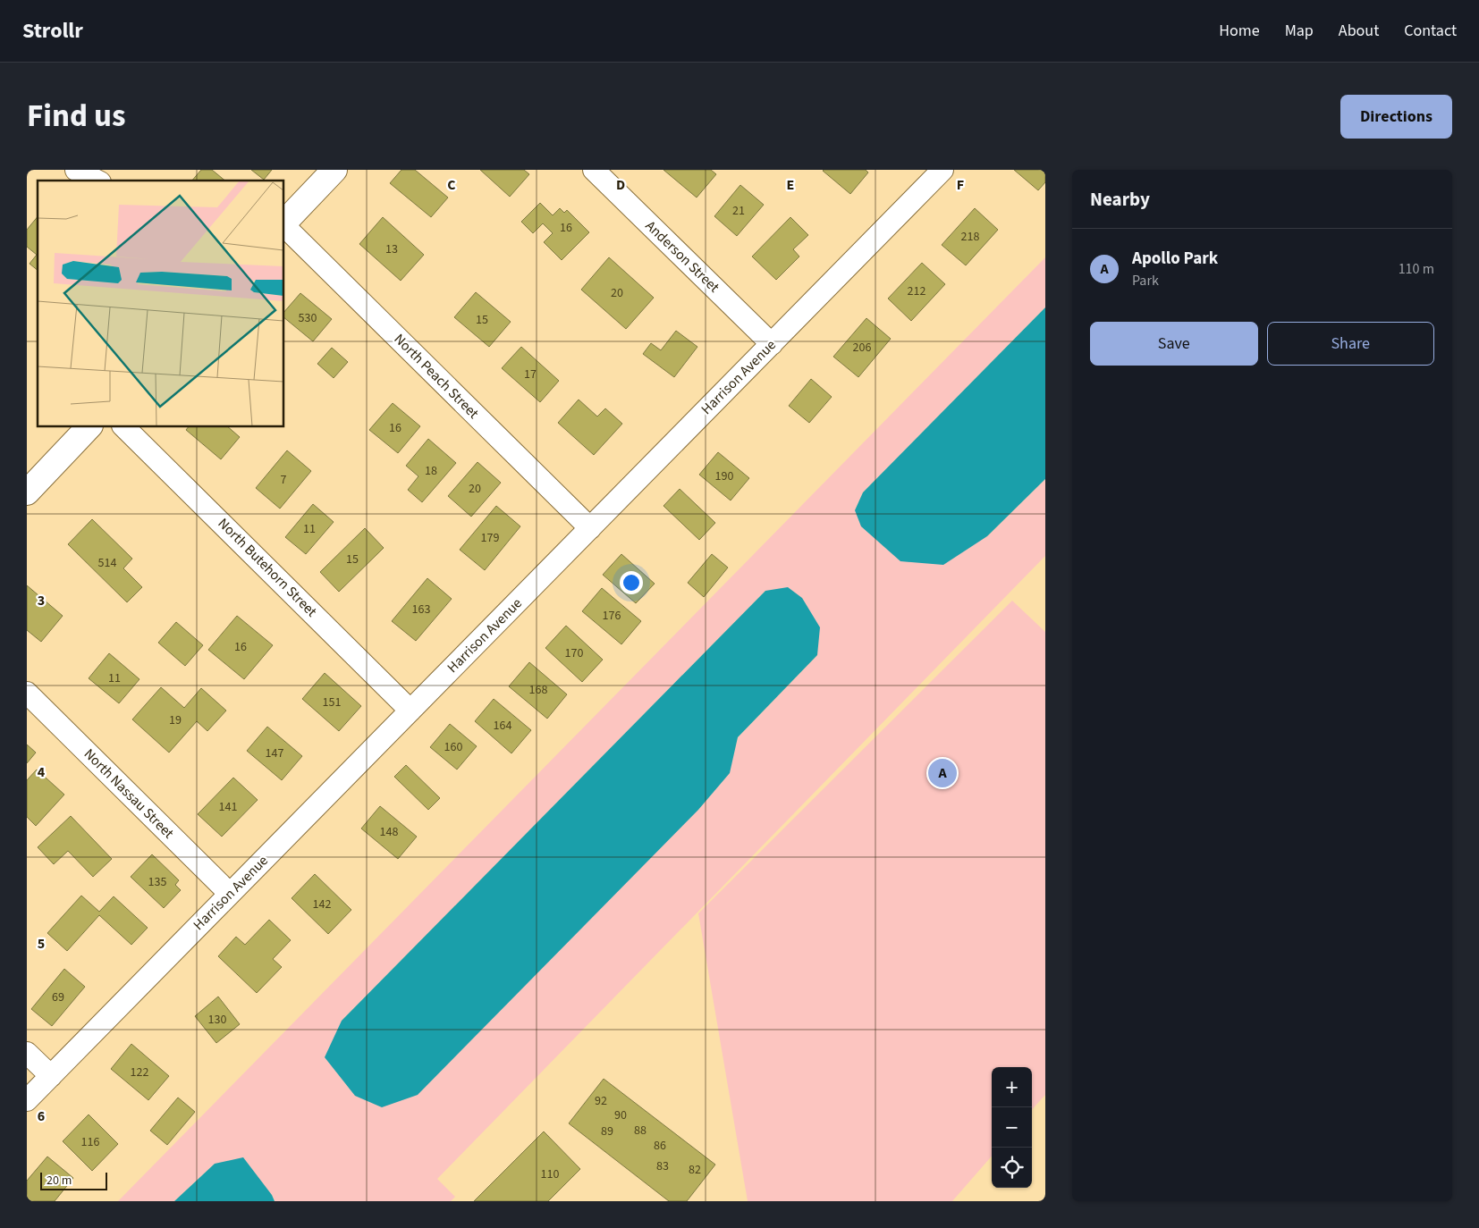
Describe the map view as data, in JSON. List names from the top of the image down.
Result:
{
  "streets": {
    "street": [
      "Anderson Street",
      "North Peach Street",
      "Harrison Avenue",
      "North Butehorn Street",
      "North Nassau Street"
    ]
  },
  "crossings": [
    ["Anderson Street", "Harrison Avenue"],
    ["North Peach Street", "Harrison Avenue"],
    ["Harrison Avenue", "North Butehorn Street"],
    ["Harrison Avenue", "North Nassau Street"]
  ],
  "house_numbers": [
    "21",
    "16",
    "218",
    "13",
    "212",
    "20",
    "530",
    "15",
    "206",
    "17",
    "16",
    "18",
    "190",
    "7",
    "20",
    "11",
    "179",
    "15",
    "514",
    "163",
    "176",
    "16",
    "170",
    "11",
    "168",
    "151",
    "19",
    "164",
    "160",
    "147",
    "141",
    "148",
    "135",
    "142",
    "69",
    "130",
    "122",
    "92",
    "90",
    "88",
    "89",
    "116",
    "86",
    "83",
    "82",
    "110"
  ],
  "scale_bar": "20 m",
  "page": {
    "header": "Strollr",
    "nav": [
      "Home",
      "Map",
      "About",
      "Contact"
    ],
    "title": "Find us",
    "buttons": [
      "Directions",
      ["Save", "Share"]
    ],
    "heading": "Nearby",
    "list": [
      {
        "mark": "A",
        "name": "Apollo Park",
        "note": "Park",
        "value": "110 m"
      }
    ],
    "pins": "A",
    "map_buttons": ["+", "−"],
    "scale": "20 m"
  },
  "grid": {
    "columns": [
      "C",
      "D",
      "E",
      "F"
    ],
    "rows": [
      "3",
      "4",
      "5",
      "6"
    ]
  }
}
